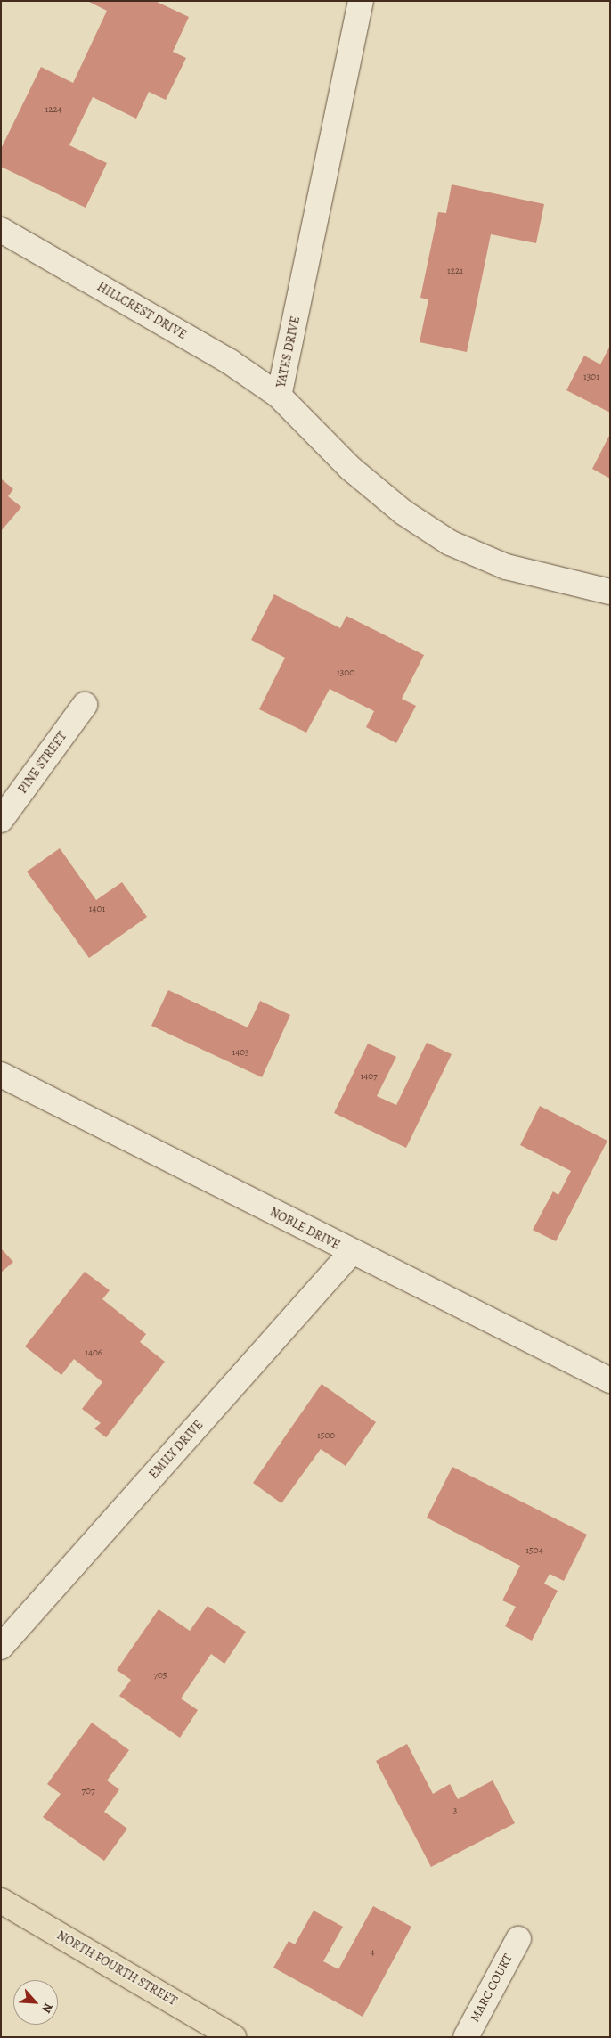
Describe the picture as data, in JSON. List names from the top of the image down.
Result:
{
  "streets": {
    "main road": ["NORTH FOURTH STREET"],
    "street": [
      "HILLCREST DRIVE",
      "YATES DRIVE",
      "PINE STREET",
      "NOBLE DRIVE",
      "EMILY DRIVE",
      "MARC COURT"
    ]
  },
  "crossings": [
    ["HILLCREST DRIVE", "YATES DRIVE"],
    ["NOBLE DRIVE", "EMILY DRIVE"]
  ],
  "house_numbers": [
    "1224",
    "1221",
    "1301",
    "1300",
    "1401",
    "1403",
    "1407",
    "1406",
    "1500",
    "1504",
    "705",
    "707",
    "3",
    "4"
  ],
  "north": "bottom right"
}
